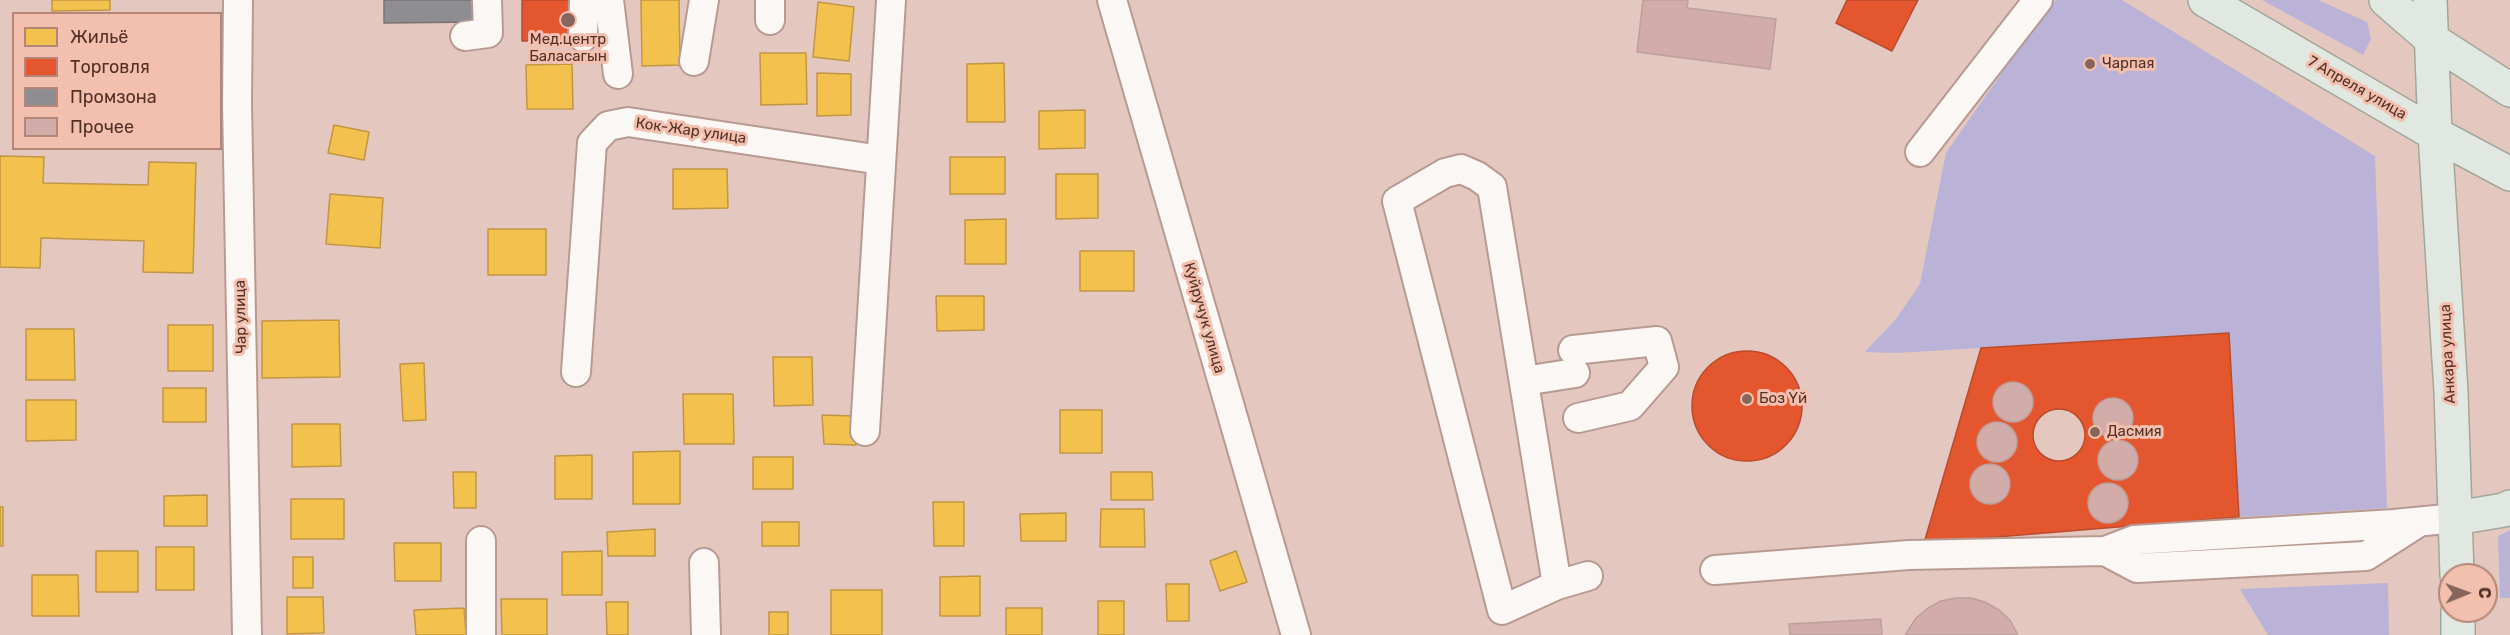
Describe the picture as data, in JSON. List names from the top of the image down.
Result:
{
  "streets": {
    "main road": ["7 Апреля улица", "Анкара улица"],
    "street": ["Кок-Жар улица", "Чар улица", "Куйручук улица"]
  },
  "crossings": [
    ["7 Апреля улица", "Анкара улица"]
  ],
  "places": [
    "Мед.центр Баласагын",
    "Чарпая",
    "Боз Үй",
    "Дасмия"
  ],
  "legend": [
    "Жильё",
    "Торговля",
    "Промзона",
    "Прочее"
  ],
  "north": "right"
}
